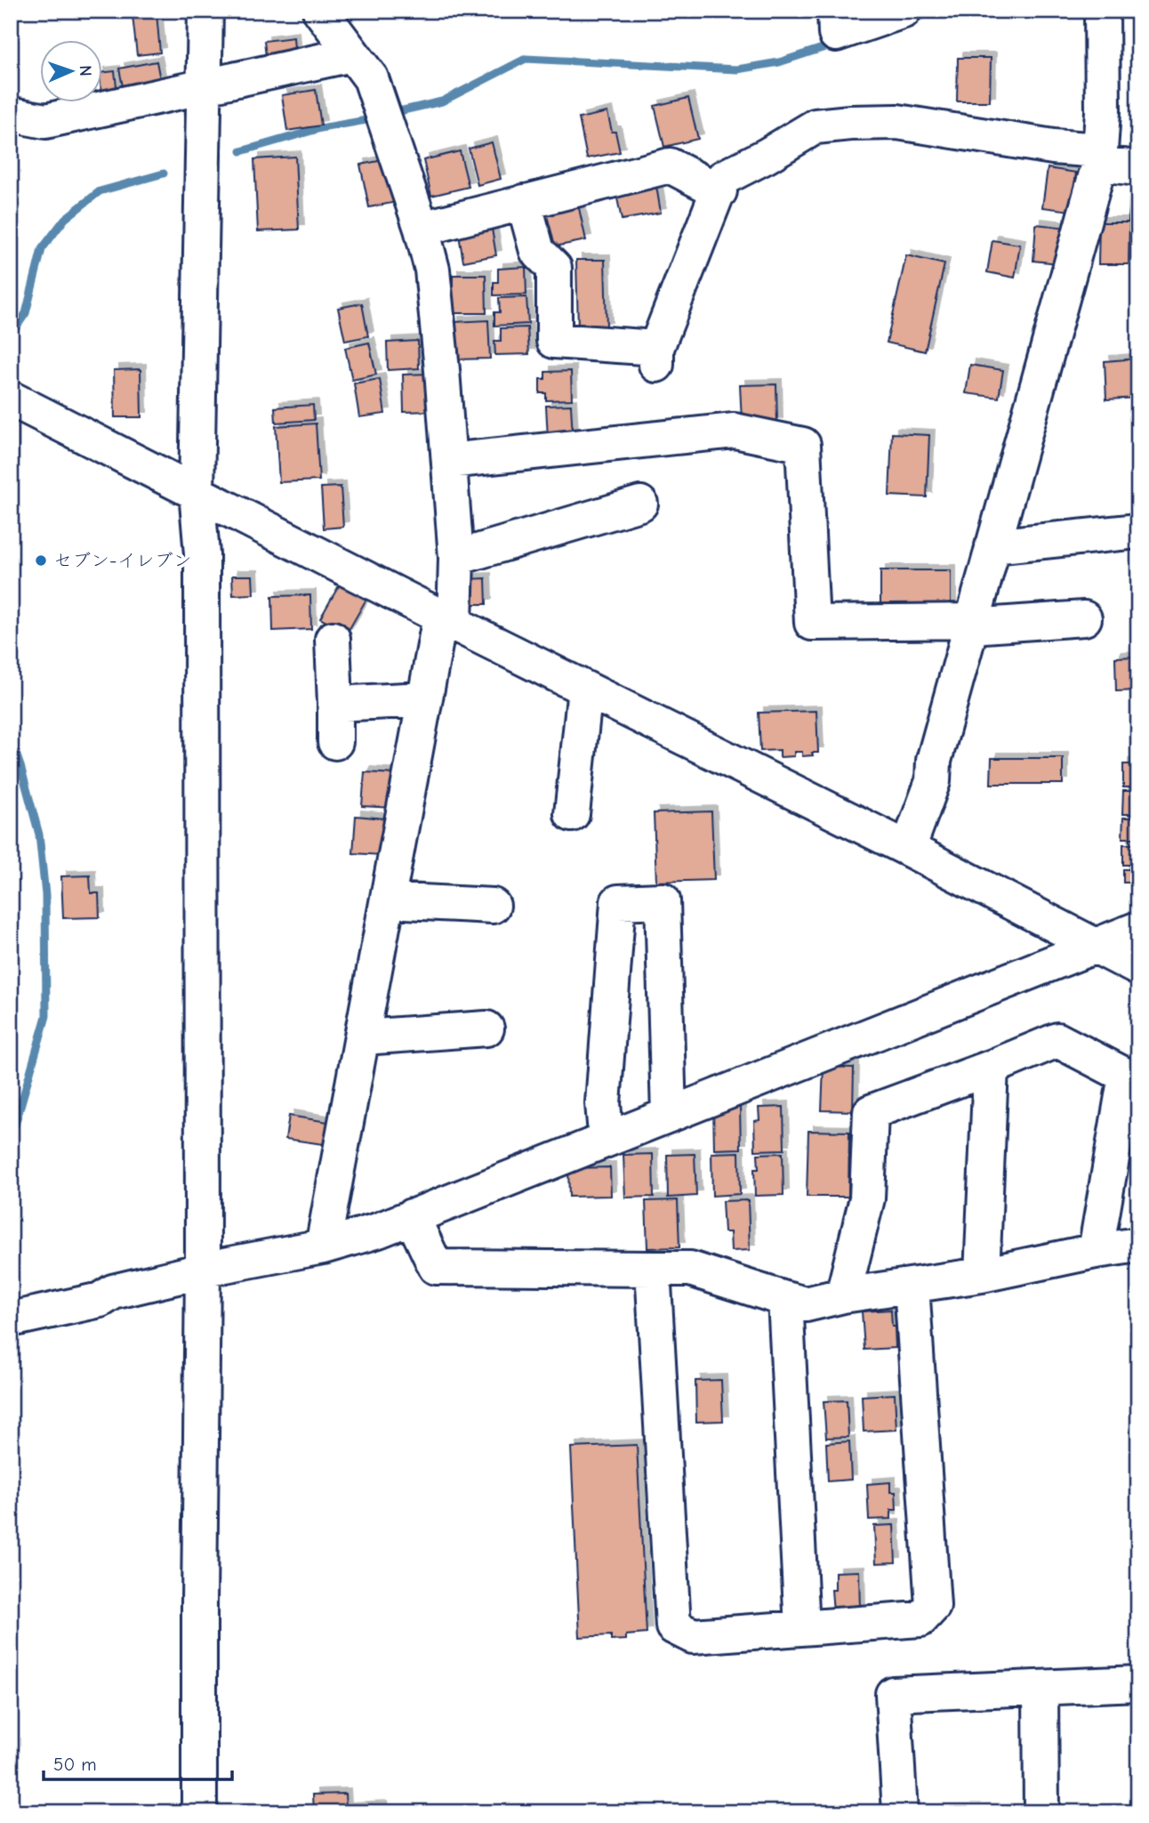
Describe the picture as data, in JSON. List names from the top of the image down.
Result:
{
  "places": ["セブン-イレブン"],
  "scale_bar": "50 m",
  "north": "right"
}
